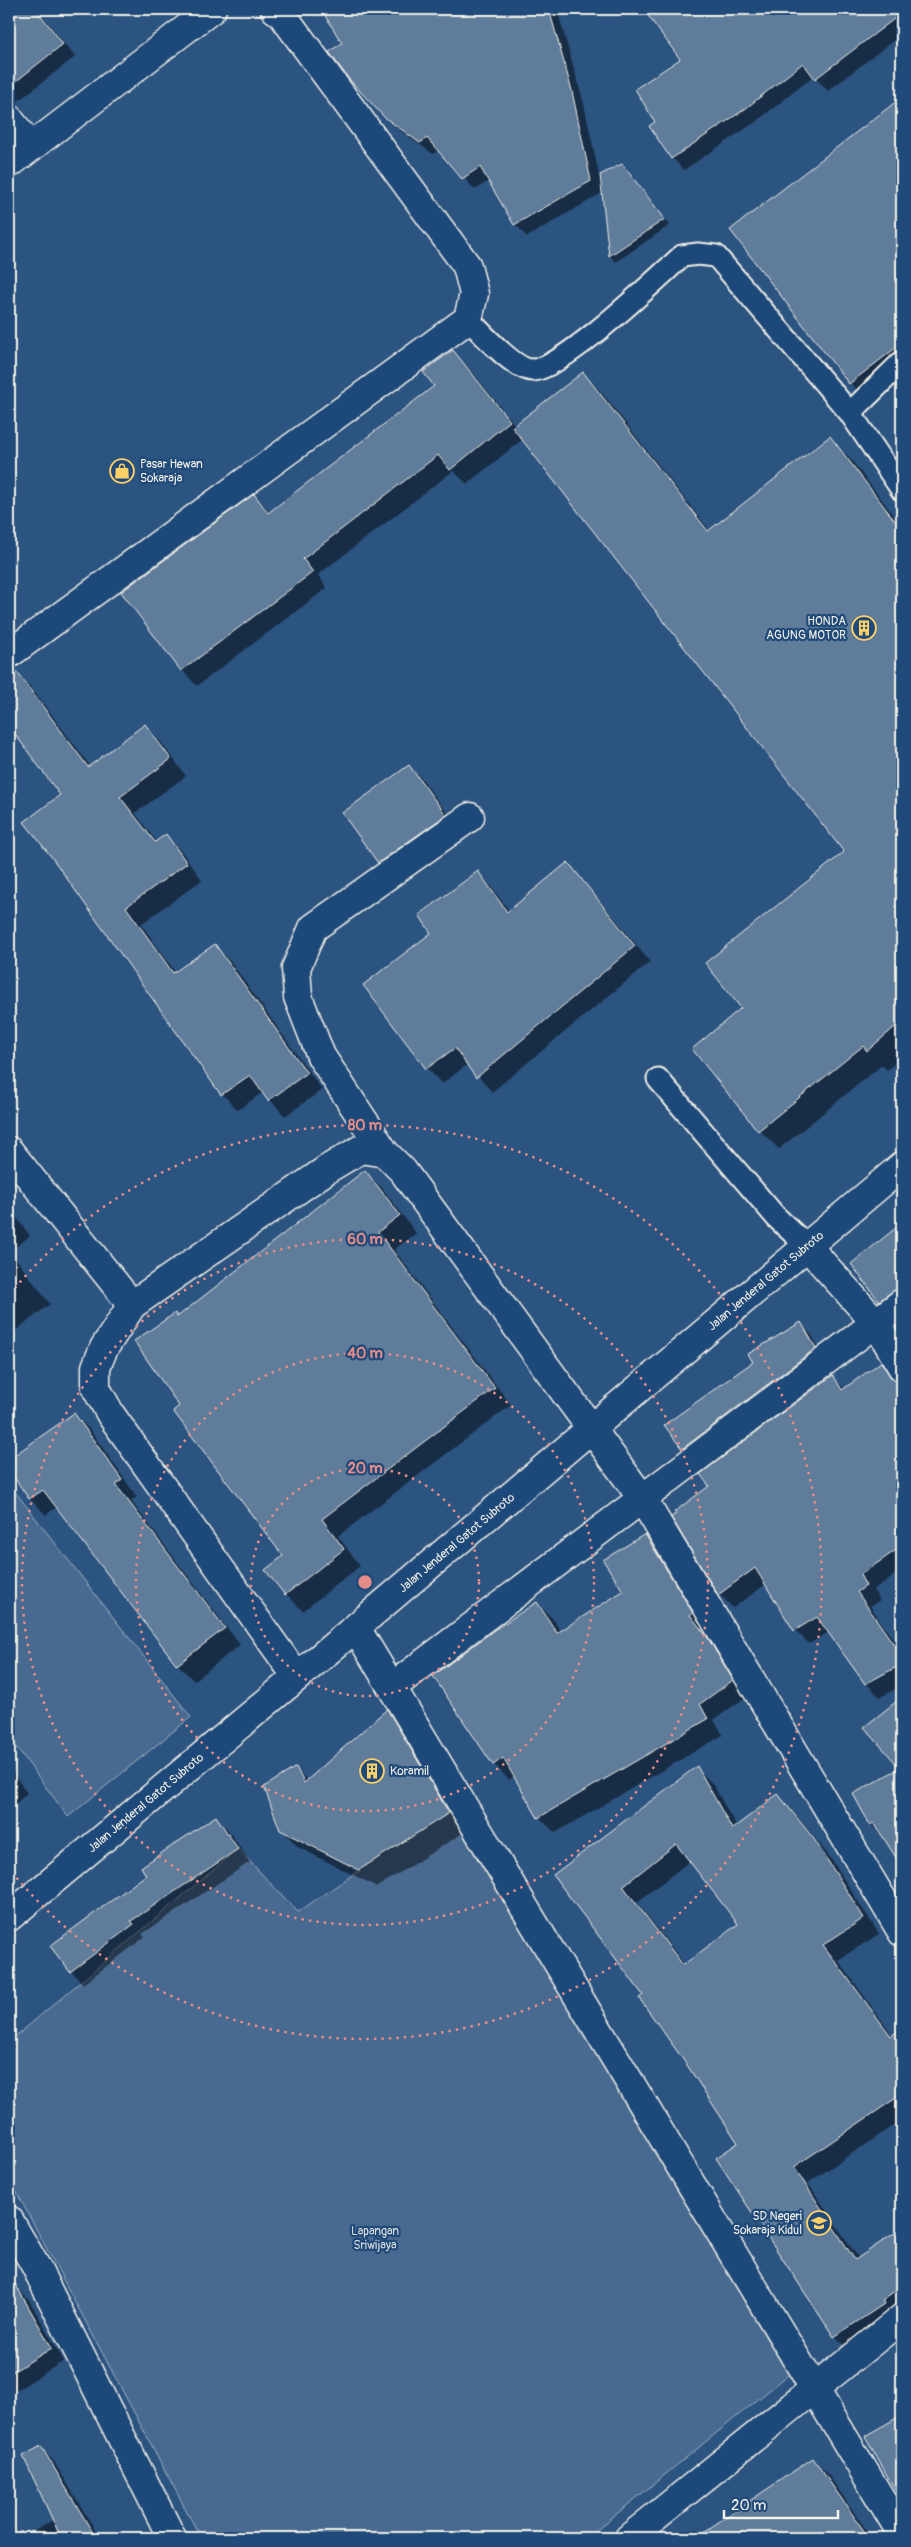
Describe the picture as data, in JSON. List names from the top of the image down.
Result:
{
  "streets": {
    "main road": ["Jalan Jenderal Gatot Subroto"]
  },
  "parks": ["Lapangan Sriwijaya"],
  "places": {
    "shop": ["Pasar Hewan Sokaraja"],
    "building": ["HONDA AGUNG MOTOR", "Koramil"],
    "school or university": ["SD Negeri Sokaraja Kidul"]
  },
  "scale_bar": "20 m",
  "rings": [
    "80 m",
    "60 m",
    "40 m",
    "20 m"
  ]
}
